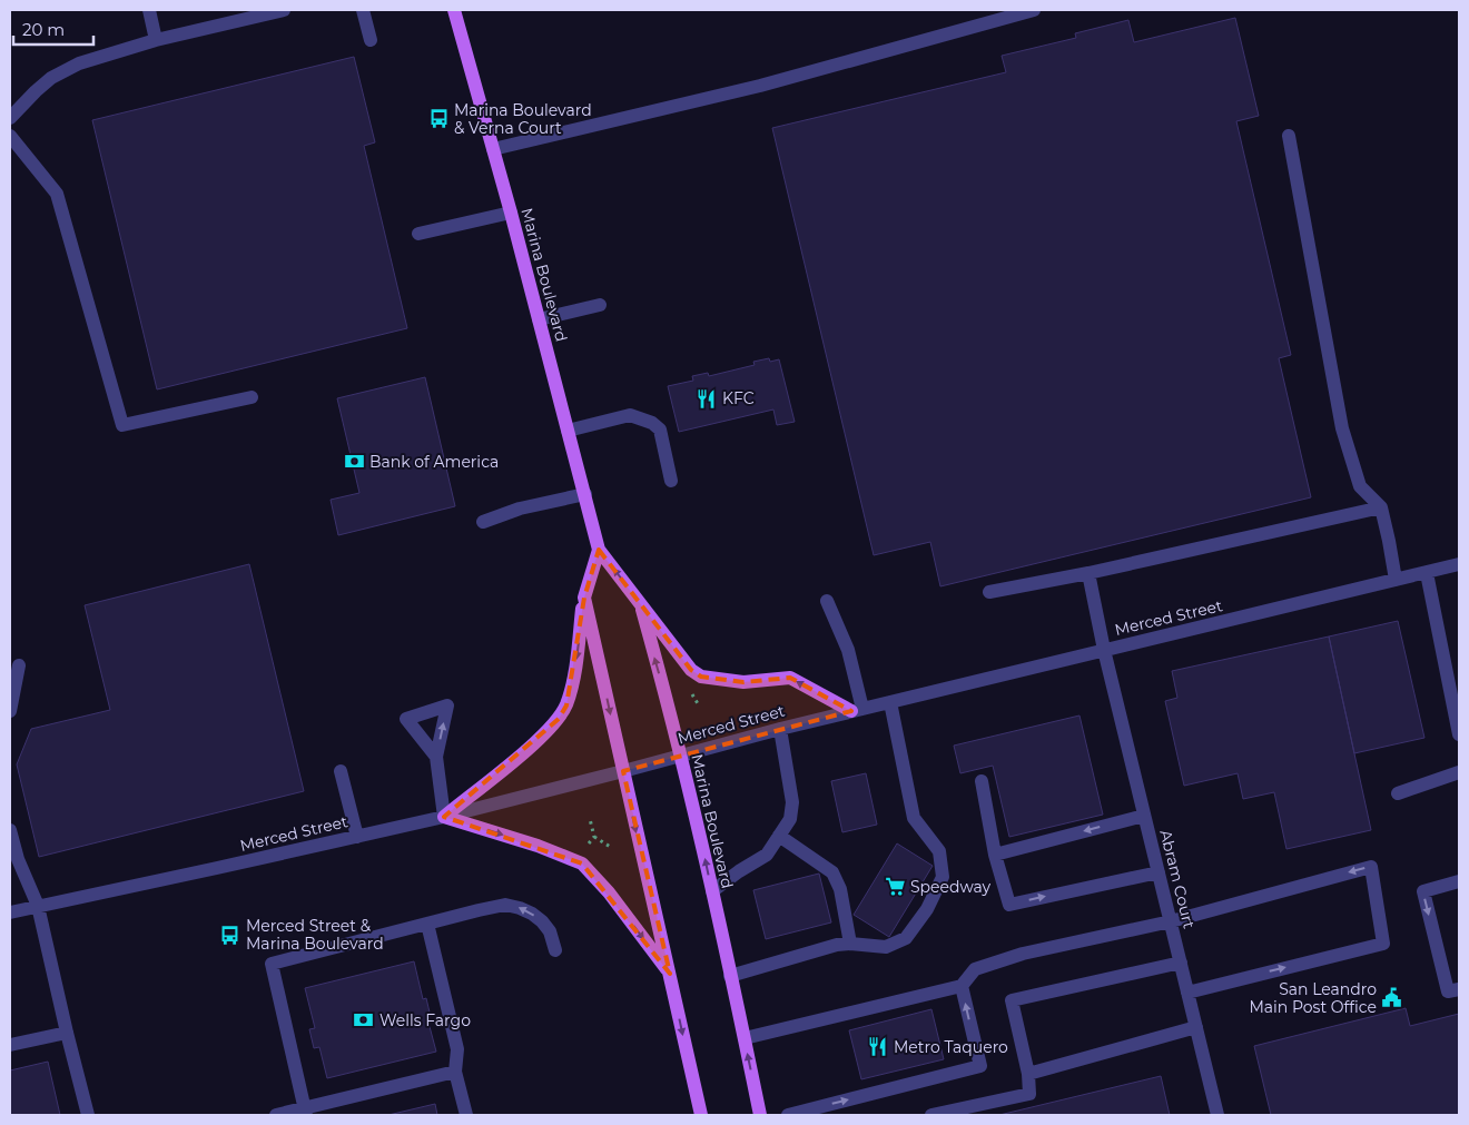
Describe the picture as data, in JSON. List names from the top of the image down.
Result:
{
  "streets": {
    "main road": ["Marina Boulevard"],
    "street": ["Merced Street", "Abram Court"]
  },
  "crossings": [
    ["Marina Boulevard", "Merced Street"],
    ["Merced Street", "Abram Court"]
  ],
  "places": {
    "bus stop": ["Marina Boulevard & Verna Court", "Merced Street & Marina Boulevard"],
    "restaurant": ["KFC", "Metro Taquero"],
    "bank": ["Bank of America", "Wells Fargo"],
    "supermarket": ["Speedway"],
    "public building": ["San Leandro Main Post Office"]
  },
  "scale_bar": "20 m"
}
